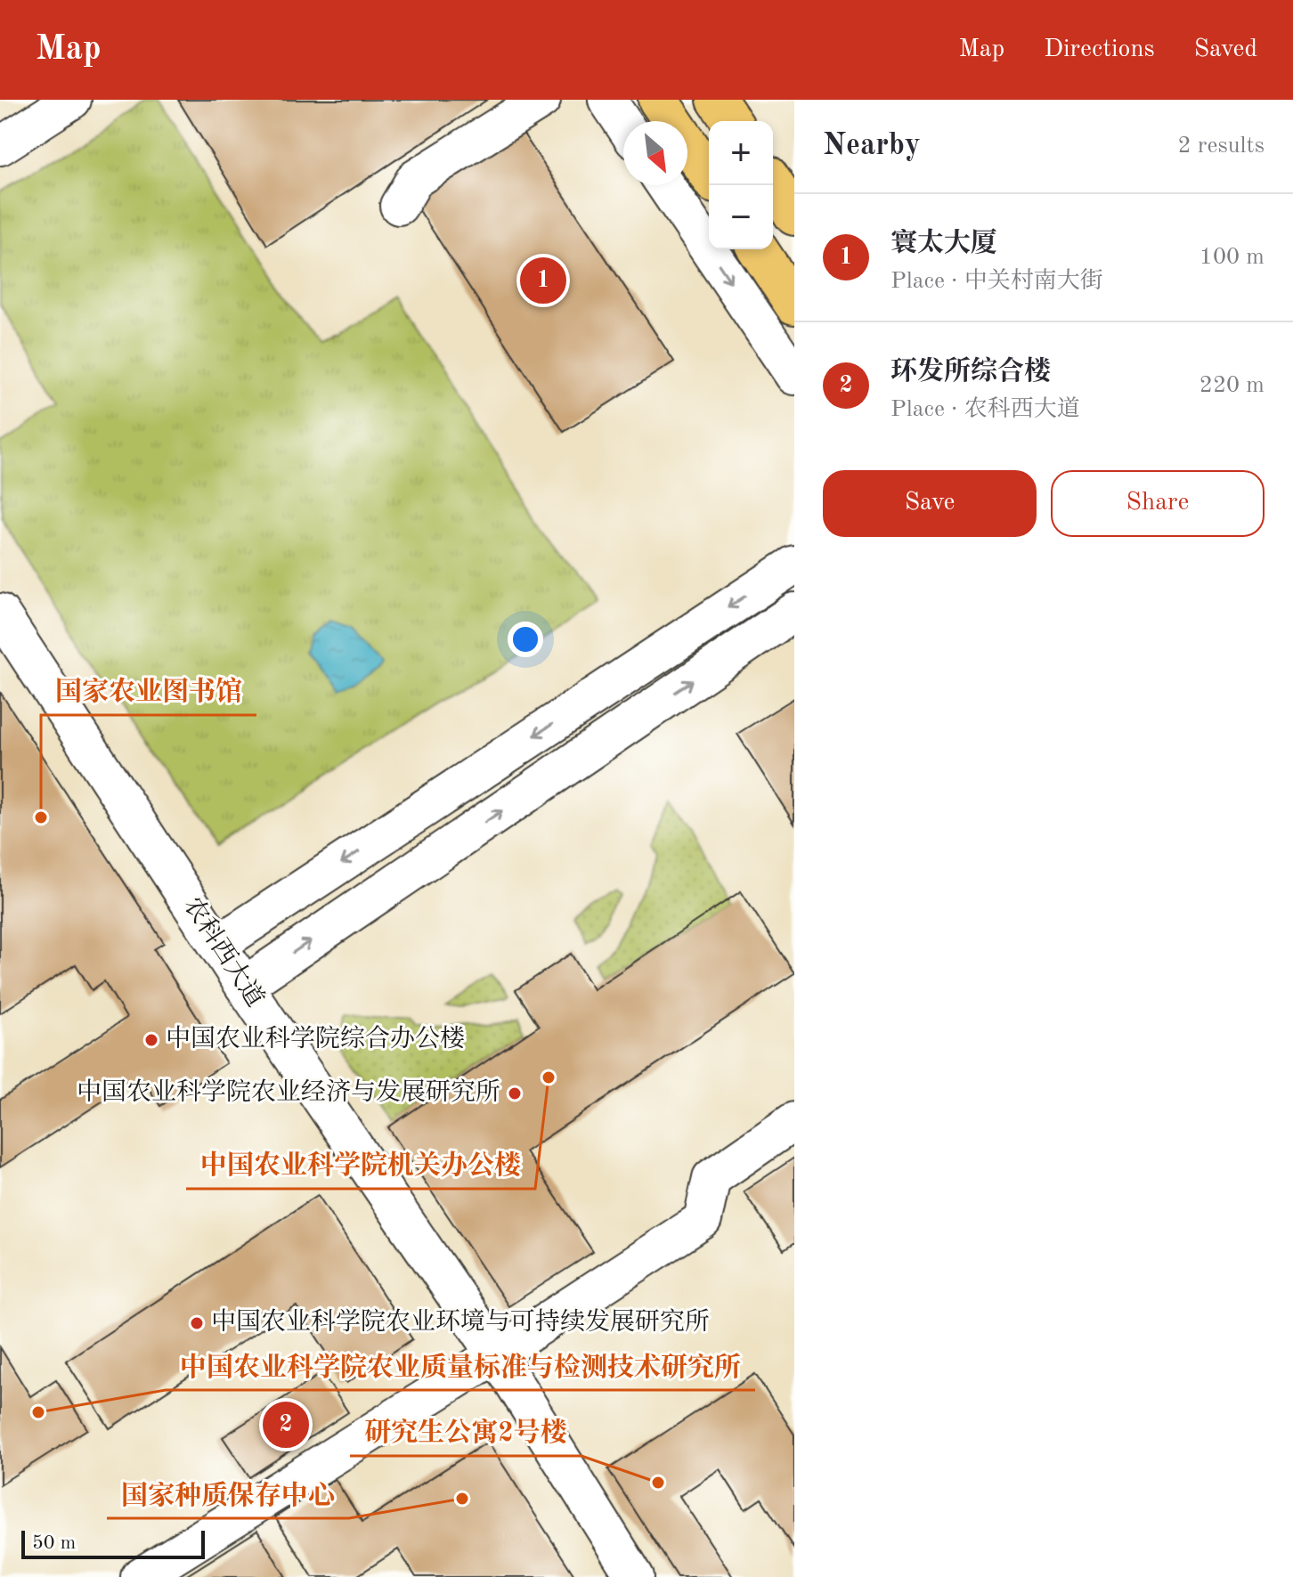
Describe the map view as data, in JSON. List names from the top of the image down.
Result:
{
  "streets": {
    "street": ["农科西大道"]
  },
  "places": [
    "国家农业图书馆",
    "中国农业科学院综合办公楼",
    "中国农业科学院机关办公楼",
    "中国农业科学院农业经济与发展研究所",
    "中国农业科学院农业环境与可持续发展研究所",
    "中国农业科学院农业质量标准与检测技术研究所",
    "研究生公寓2号楼",
    "国家种质保存中心"
  ],
  "scale_bar": "50 m",
  "north": "bottom right",
  "page": {
    "header": "Map",
    "nav": ["Map", "Directions", "Saved"],
    "heading": ["Nearby", "2 results"],
    "map_buttons": ["+", "−"],
    "list": [
      {
        "mark": "1",
        "name": "寰太大厦",
        "note": "Place · 中关村南大街",
        "value": "100 m"
      },
      {
        "mark": "2",
        "name": "环发所综合楼",
        "note": "Place · 农科西大道",
        "value": "220 m"
      }
    ],
    "pins": ["1", "2"],
    "buttons": ["Save", "Share"],
    "scale": "50 m"
  }
}
